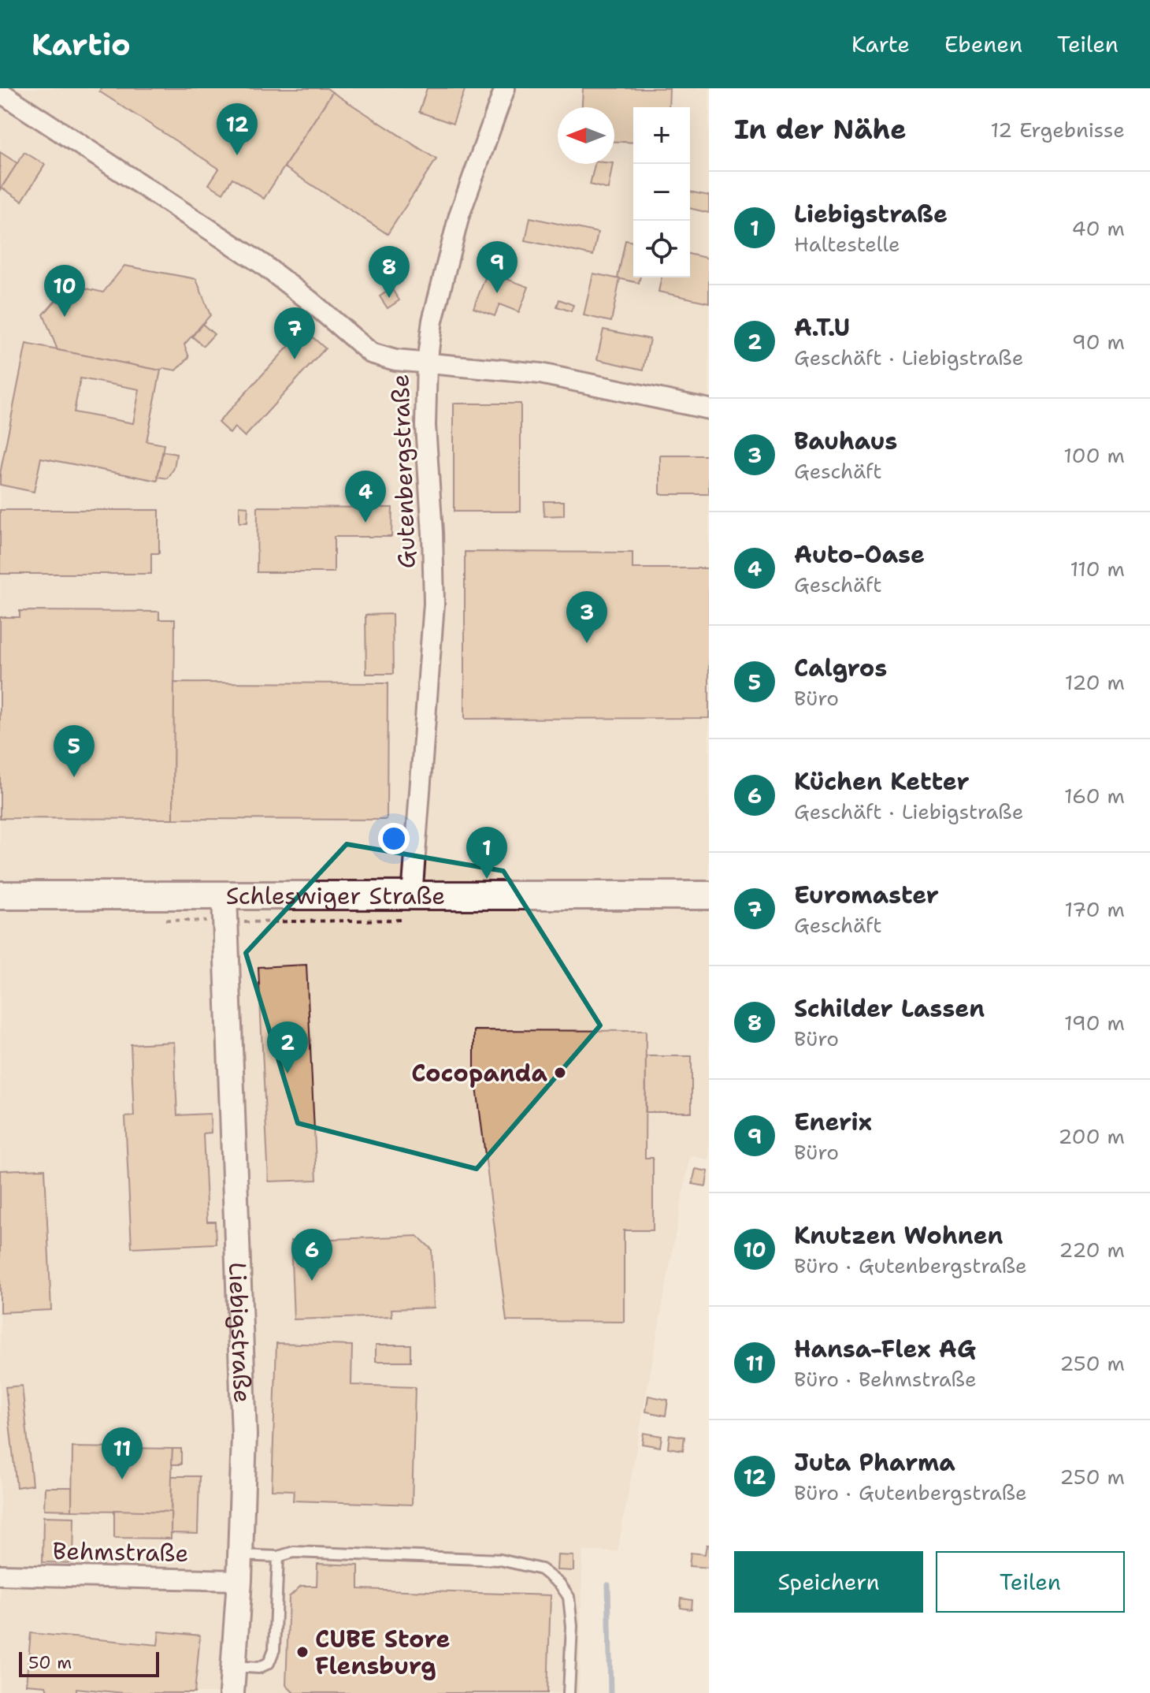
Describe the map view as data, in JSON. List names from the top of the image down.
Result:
{
  "streets": {
    "main road": ["Schleswiger Straße"],
    "street": ["Gutenbergstraße", "Liebigstraße", "Behmstraße"]
  },
  "crossings": [
    ["Gutenbergstraße", "Schleswiger Straße"],
    ["Schleswiger Straße", "Liebigstraße"],
    ["Liebigstraße", "Behmstraße"]
  ],
  "places": ["Cocopanda", "CUBE Store Flensburg"],
  "scale_bar": "50 m",
  "north": "left",
  "page": {
    "header": "Kartio",
    "nav": ["Karte", "Ebenen", "Teilen"],
    "heading": ["In der Nähe", "12 Ergebnisse"],
    "pins": [
      "12",
      "9",
      "8",
      "10",
      "7",
      "4",
      "3",
      "5",
      "1",
      "2",
      "6",
      "11"
    ],
    "map_buttons": ["+", "−"],
    "list": [
      {
        "mark": "1",
        "name": "Liebigstraße",
        "note": "Haltestelle",
        "value": "40 m"
      },
      {
        "mark": "2",
        "name": "A.T.U",
        "note": "Geschäft · Liebigstraße",
        "value": "90 m"
      },
      {
        "mark": "3",
        "name": "Bauhaus",
        "note": "Geschäft",
        "value": "100 m"
      },
      {
        "mark": "4",
        "name": "Auto-Oase",
        "note": "Geschäft",
        "value": "110 m"
      },
      {
        "mark": "5",
        "name": "Calgros",
        "note": "Büro",
        "value": "120 m"
      },
      {
        "mark": "6",
        "name": "Küchen Ketter",
        "note": "Geschäft · Liebigstraße",
        "value": "160 m"
      },
      {
        "mark": "7",
        "name": "Euromaster",
        "note": "Geschäft",
        "value": "170 m"
      },
      {
        "mark": "8",
        "name": "Schilder Lassen",
        "note": "Büro",
        "value": "190 m"
      },
      {
        "mark": "9",
        "name": "Enerix",
        "note": "Büro",
        "value": "200 m"
      },
      {
        "mark": "10",
        "name": "Knutzen Wohnen",
        "note": "Büro · Gutenbergstraße",
        "value": "220 m"
      },
      {
        "mark": "11",
        "name": "Hansa-Flex AG",
        "note": "Büro · Behmstraße",
        "value": "250 m"
      },
      {
        "mark": "12",
        "name": "Juta Pharma",
        "note": "Büro · Gutenbergstraße",
        "value": "250 m"
      }
    ],
    "buttons": ["Speichern", "Teilen"],
    "scale": "50 m"
  }
}
